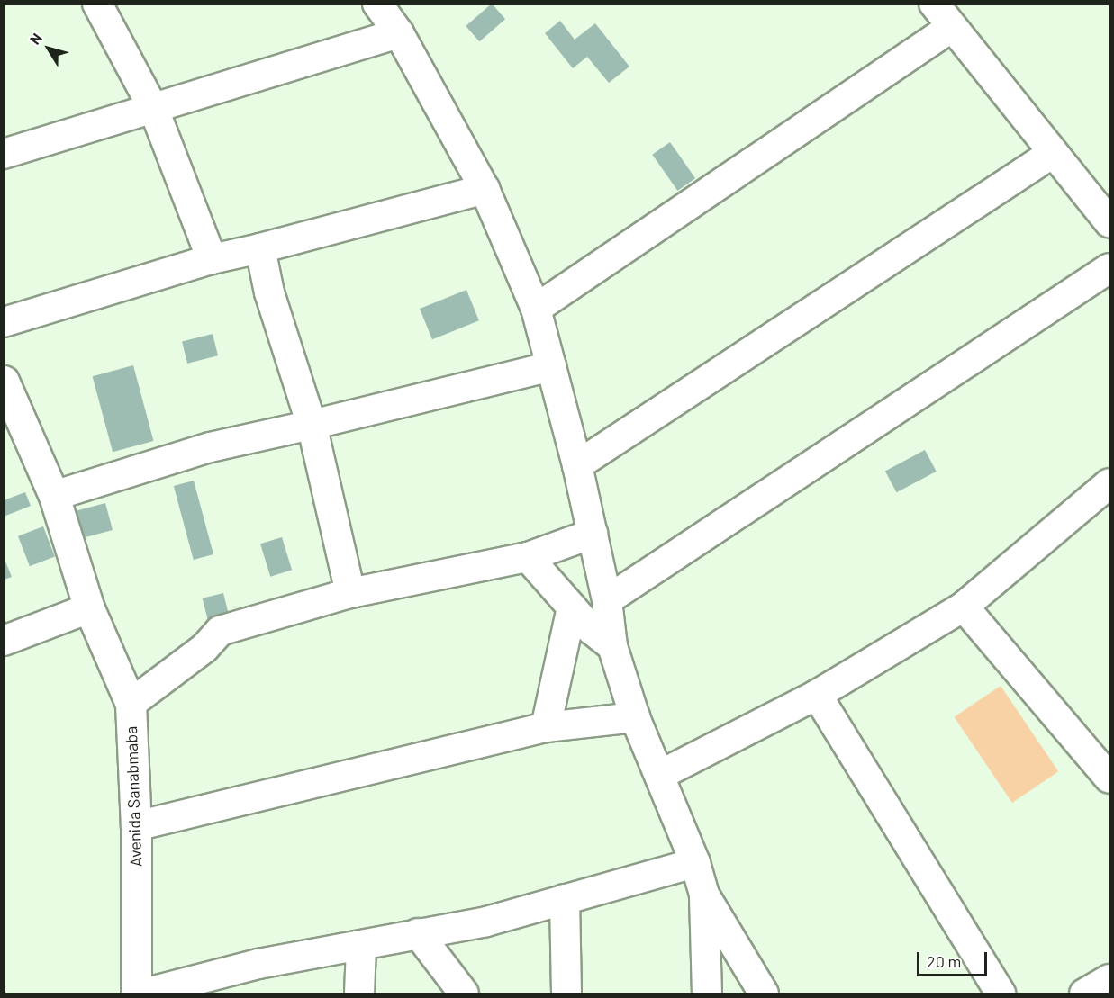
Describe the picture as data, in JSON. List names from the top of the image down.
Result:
{
  "streets": {
    "street": ["Avenida Sanabmaba"]
  },
  "scale_bar": "20 m",
  "north": "top left"
}
